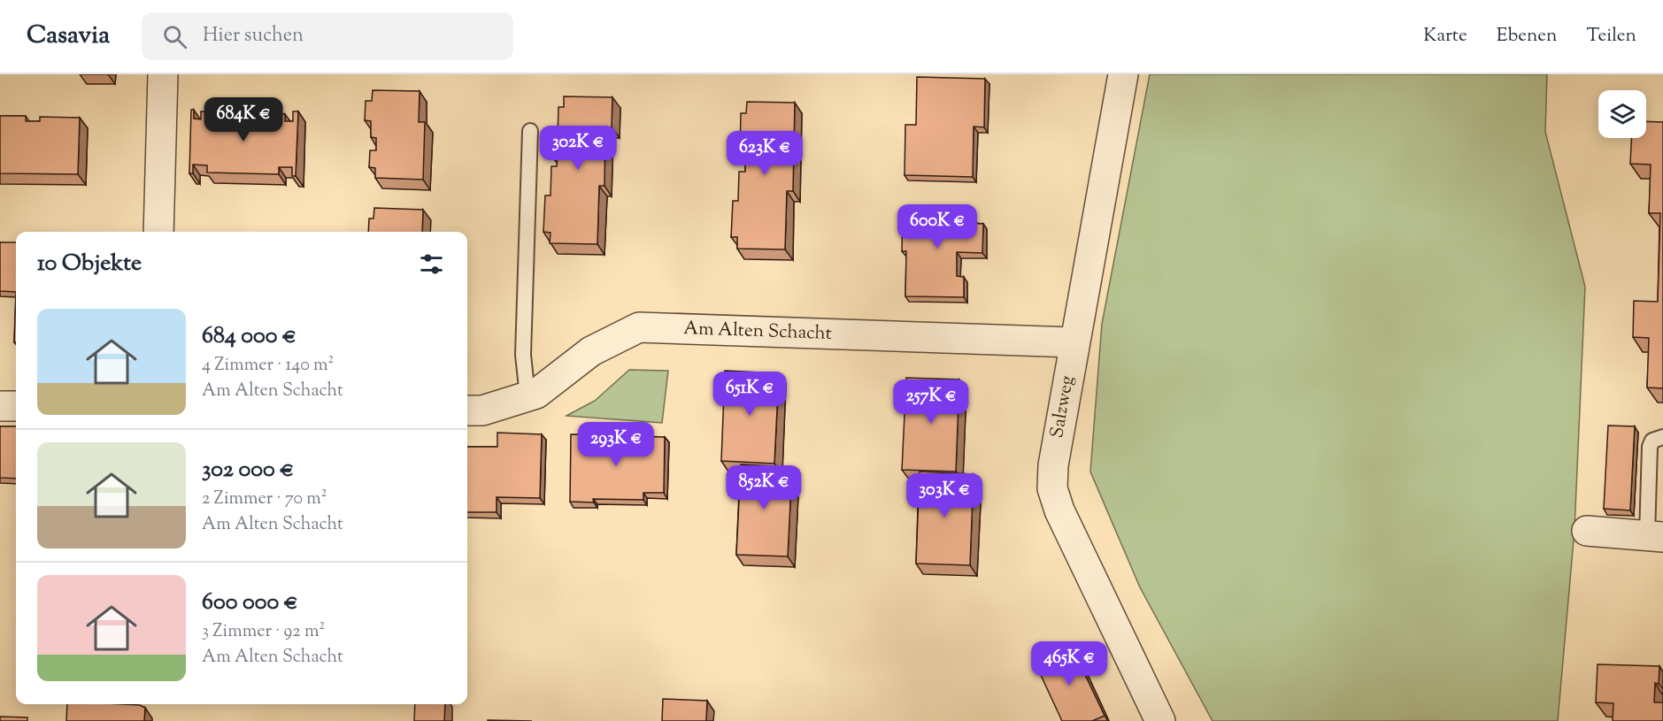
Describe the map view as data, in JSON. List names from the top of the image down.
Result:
{
  "streets": {
    "street": ["Am Alten Schacht", "Salzweg"]
  },
  "crossings": [
    ["Am Alten Schacht", "Salzweg"]
  ],
  "page": {
    "header": "Casavia",
    "search": "Hier suchen",
    "nav": ["Karte", "Ebenen", "Teilen"],
    "price": [
      "684K €",
      "302K €",
      "623K €",
      "600K €",
      "651K €",
      "257K €",
      "293K €",
      "852K €",
      "303K €",
      "465K €"
    ],
    "heading": "10 Objekte",
    "list": [
      {
        "name": "684 000 €",
        "note": "4 Zimmer · 140 m² · Am Alten Schacht"
      },
      {
        "name": "302 000 €",
        "note": "2 Zimmer · 70 m² · Am Alten Schacht"
      },
      {
        "name": "600 000 €",
        "note": "3 Zimmer · 92 m² · Am Alten Schacht"
      }
    ]
  }
}
